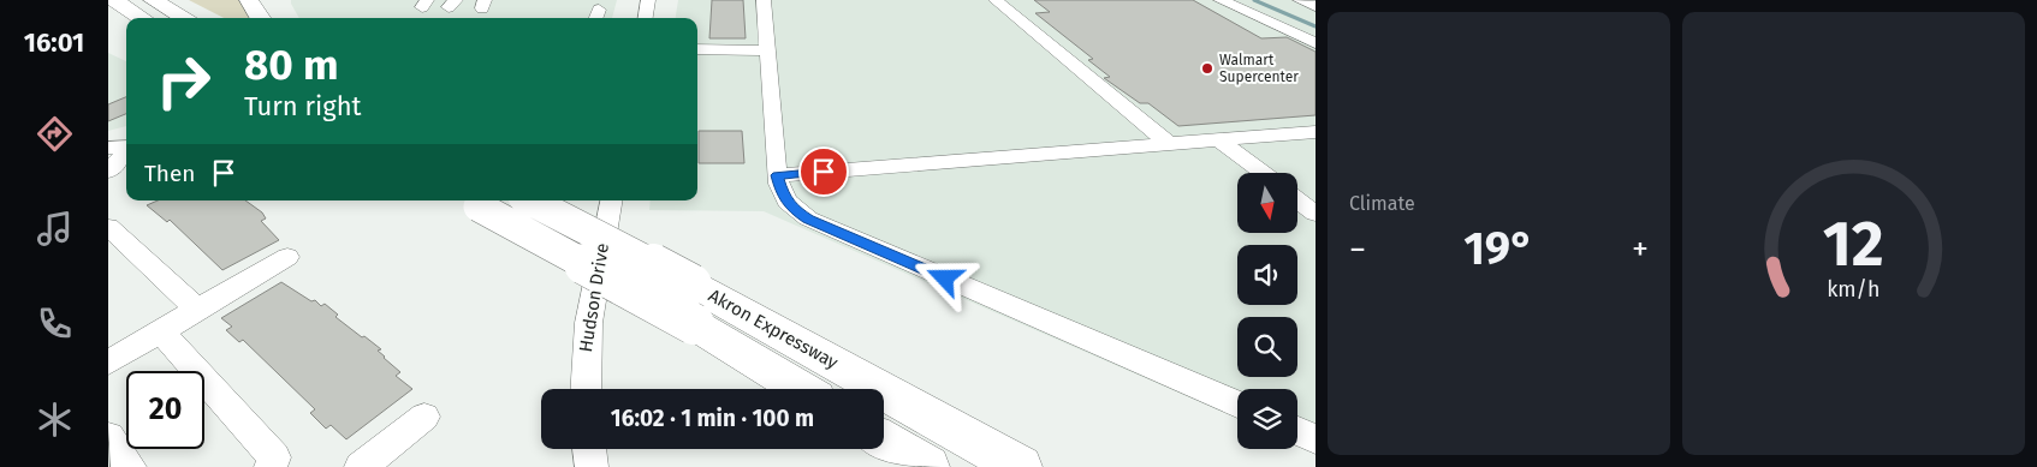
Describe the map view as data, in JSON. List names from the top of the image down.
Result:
{
  "streets": {
    "highway": ["Akron Expressway"],
    "street": ["Hudson Drive"]
  },
  "places": ["Walmart Supercenter"],
  "north": "bottom",
  "page": {
    "tabs": "16:01",
    "tile": "Climate",
    "turn": ["80 m", "Turn right"],
    "then": "Then",
    "heat": ["−", "19°", "+"],
    "limit": "20",
    "trip": "16:02 · 1 min · 100 m",
    "gauge": ["12", "km/h"]
  }
}
